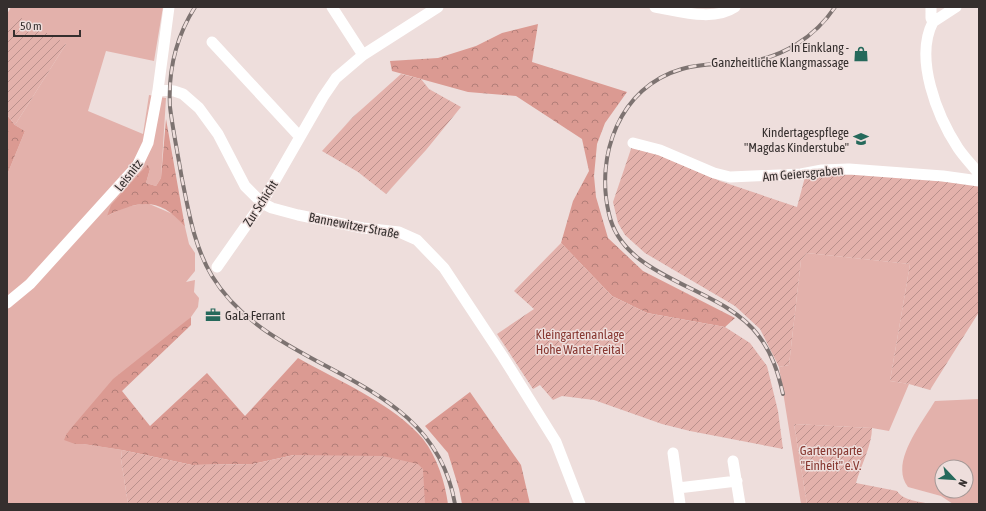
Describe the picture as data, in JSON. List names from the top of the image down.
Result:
{
  "streets": {
    "street": [
      "Am Geiersgraben",
      "Leisnitz",
      "Zur Schicht",
      "Bannewitzer Straße"
    ]
  },
  "crossings": [
    ["Leisnitz", "Bannewitzer Straße"],
    ["Zur Schicht", "Bannewitzer Straße"]
  ],
  "parks": ["Kleingartenanlage Hohe Warte Freital", "Gartensparte \"Einheit\" e.V."],
  "places": {
    "shop": ["In Einklang - Ganzheitliche Klangmassage"],
    "school or university": ["Kindertagespflege \"Magdas Kinderstube\""],
    "office": ["GaLa Ferrant"]
  },
  "scale_bar": "50 m",
  "north": "bottom right"
}
